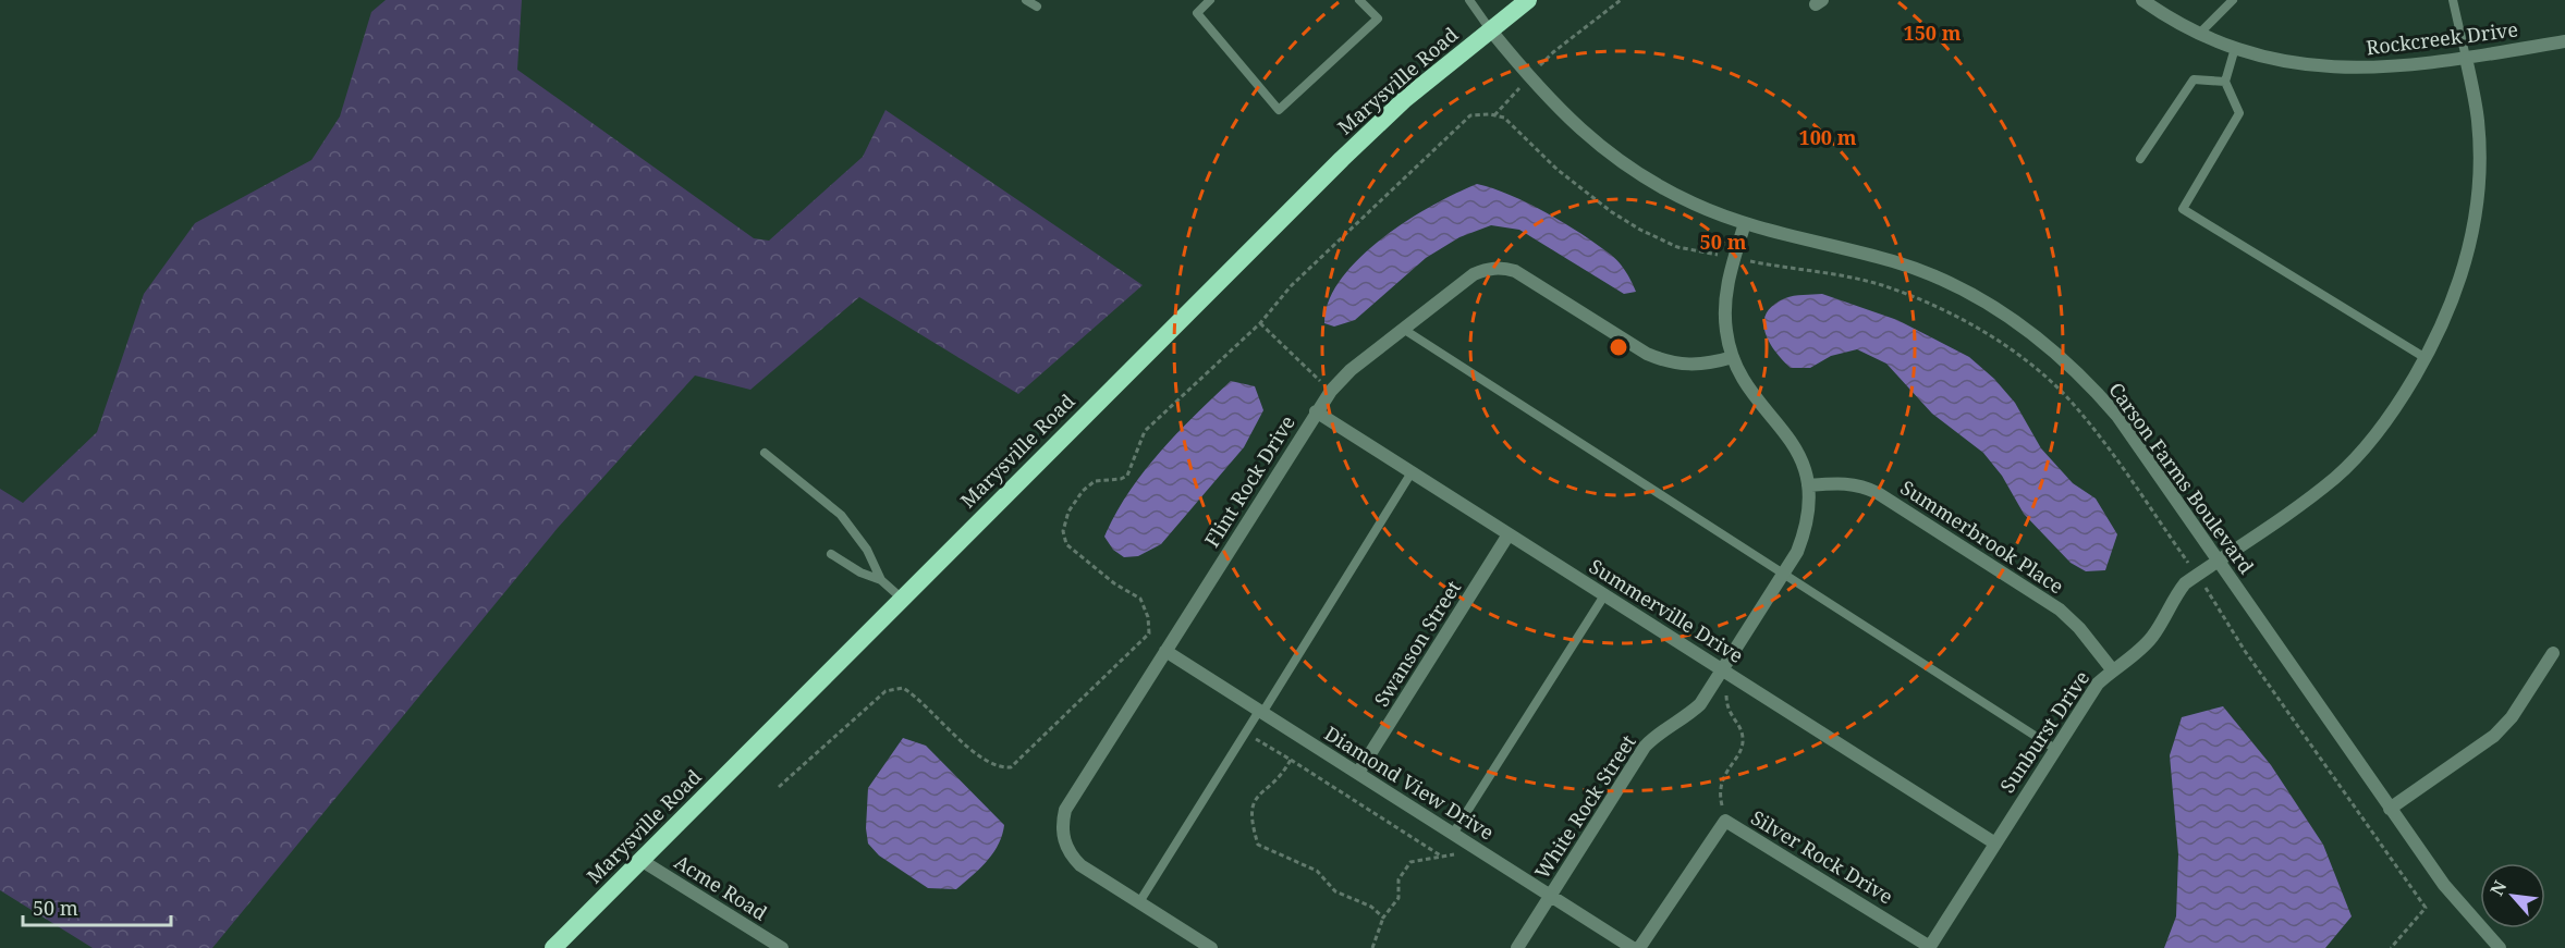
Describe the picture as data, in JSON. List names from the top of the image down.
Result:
{
  "streets": {
    "highway": ["Marysville Road"],
    "street": [
      "Rockcreek Drive",
      "Carson Farms Boulevard",
      "Flint Rock Drive",
      "Summerbrook Place",
      "Summerville Drive",
      "Swanson Street",
      "Sunburst Drive",
      "Diamond View Drive",
      "White Rock Street",
      "Silver Rock Drive",
      "Acme Road"
    ]
  },
  "crossings": [
    ["Rockcreek Drive", "Sunburst Drive"],
    ["Marysville Road", "Carson Farms Boulevard"],
    ["Marysville Road", "Acme Road"],
    ["Carson Farms Boulevard", "Sunburst Drive"],
    ["Carson Farms Boulevard", "White Rock Street"],
    ["Flint Rock Drive", "Summerville Drive"],
    ["Flint Rock Drive", "Diamond View Drive"],
    ["Flint Rock Drive", "White Rock Street"],
    ["Summerbrook Place", "Sunburst Drive"],
    ["Summerbrook Place", "White Rock Street"],
    ["Summerville Drive", "Swanson Street"],
    ["Summerville Drive", "Sunburst Drive"],
    ["Summerville Drive", "White Rock Street"],
    ["Swanson Street", "Diamond View Drive"],
    ["Sunburst Drive", "Silver Rock Drive"],
    ["Diamond View Drive", "White Rock Street"]
  ],
  "scale_bar": "50 m",
  "north": "top left",
  "rings": ["150 m", "100 m", "50 m"]
}
